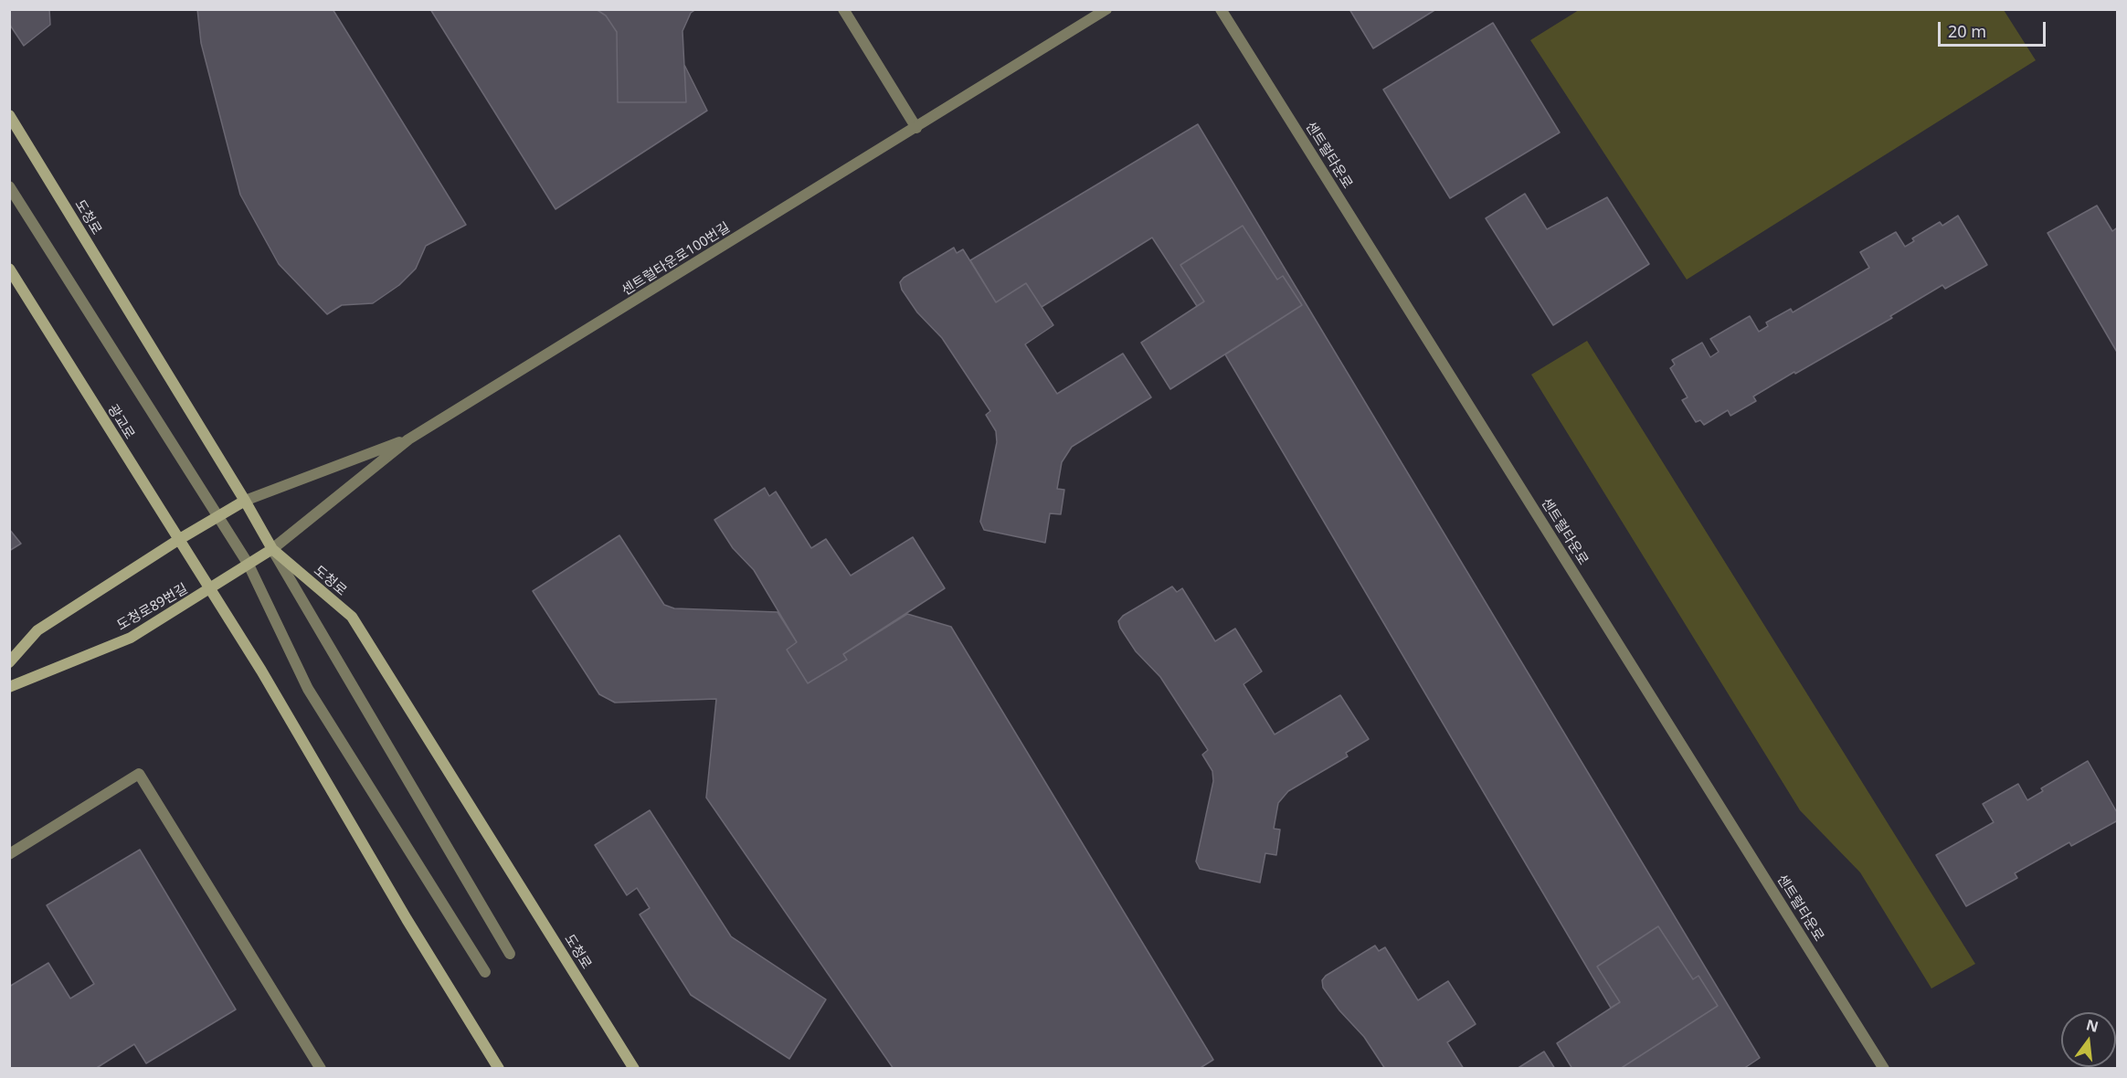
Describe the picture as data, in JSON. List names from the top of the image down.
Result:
{
  "streets": {
    "main road": ["도청로", "광교로", "도청로89번길"],
    "street": ["센트럴타운로", "센트럴타운로100번길"]
  },
  "crossings": [
    ["도청로", "센트럴타운로100번길"],
    ["도청로", "도청로89번길"],
    ["센트럴타운로100번길", "도청로89번길"],
    ["광교로", "도청로89번길"]
  ],
  "scale_bar": "20 m",
  "north": "top"
}
